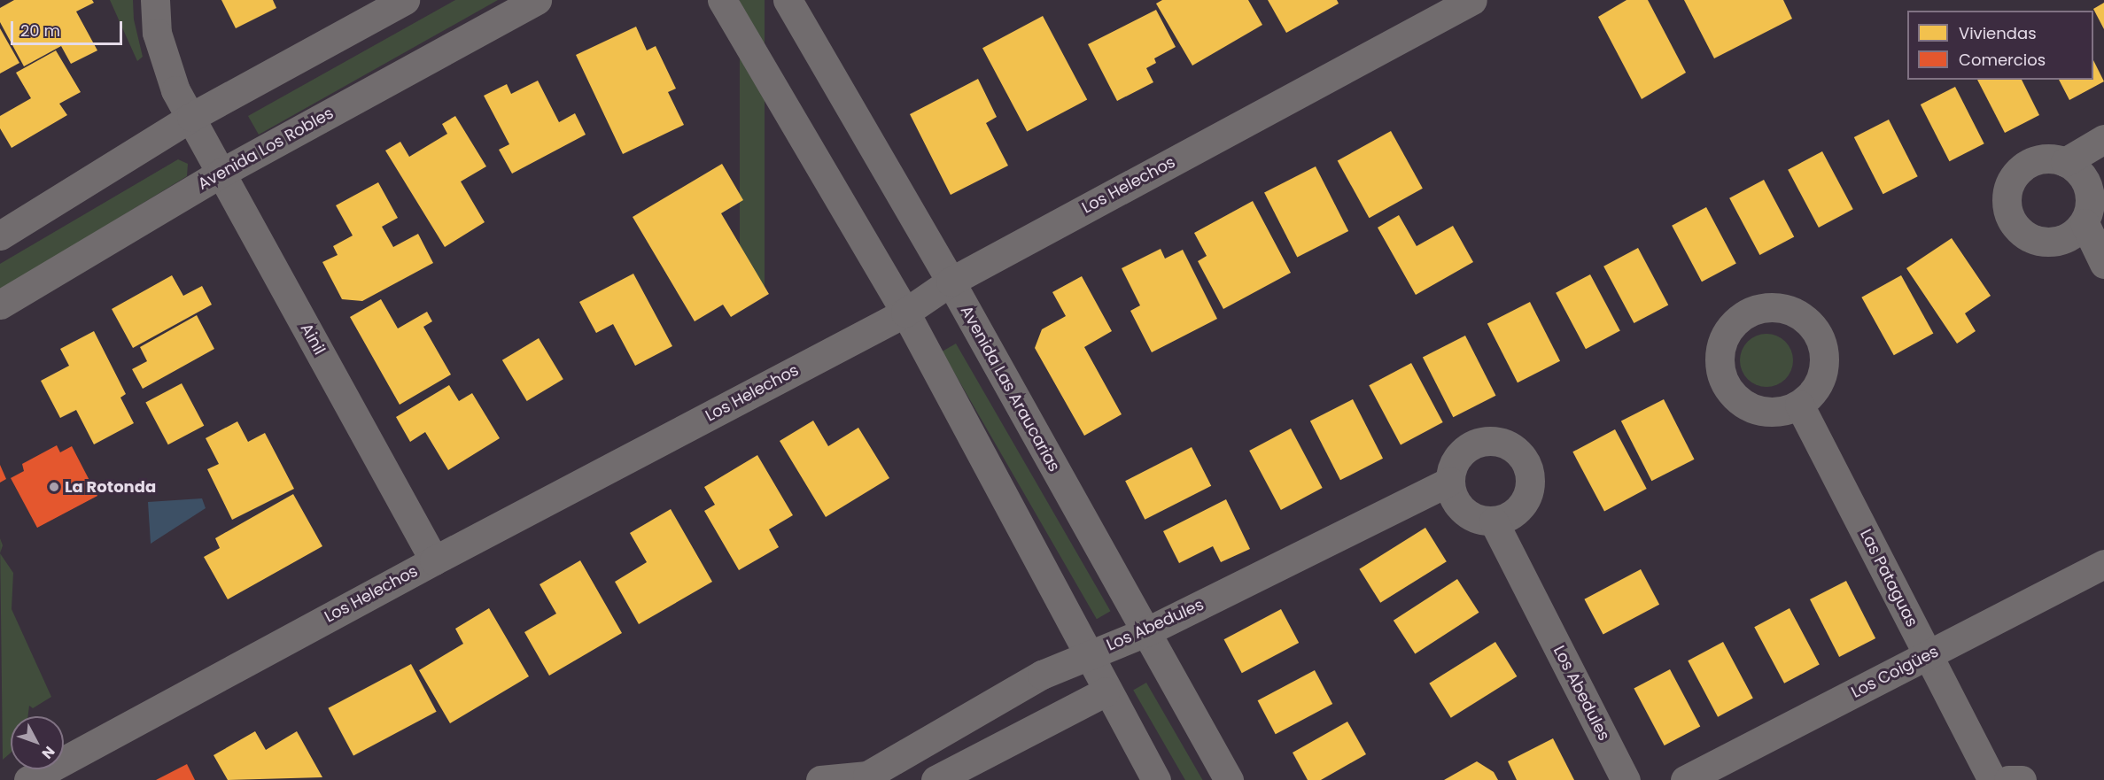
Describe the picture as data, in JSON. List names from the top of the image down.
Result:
{
  "streets": {
    "street": [
      "Avenida Los Robles",
      "Los Helechos",
      "Ainil",
      "Avenida Las Araucarias",
      "Las Pataguas",
      "Los Abedules",
      "Los Coigües"
    ]
  },
  "crossings": [
    ["Avenida Los Robles", "Ainil"],
    ["Los Helechos", "Ainil"],
    ["Los Helechos", "Avenida Las Araucarias"],
    ["Avenida Las Araucarias", "Los Abedules"],
    ["Las Pataguas", "Los Coigües"]
  ],
  "places": ["La Rotonda"],
  "legend": ["Viviendas", "Comercios"],
  "scale_bar": "20 m",
  "north": "bottom right"
}
